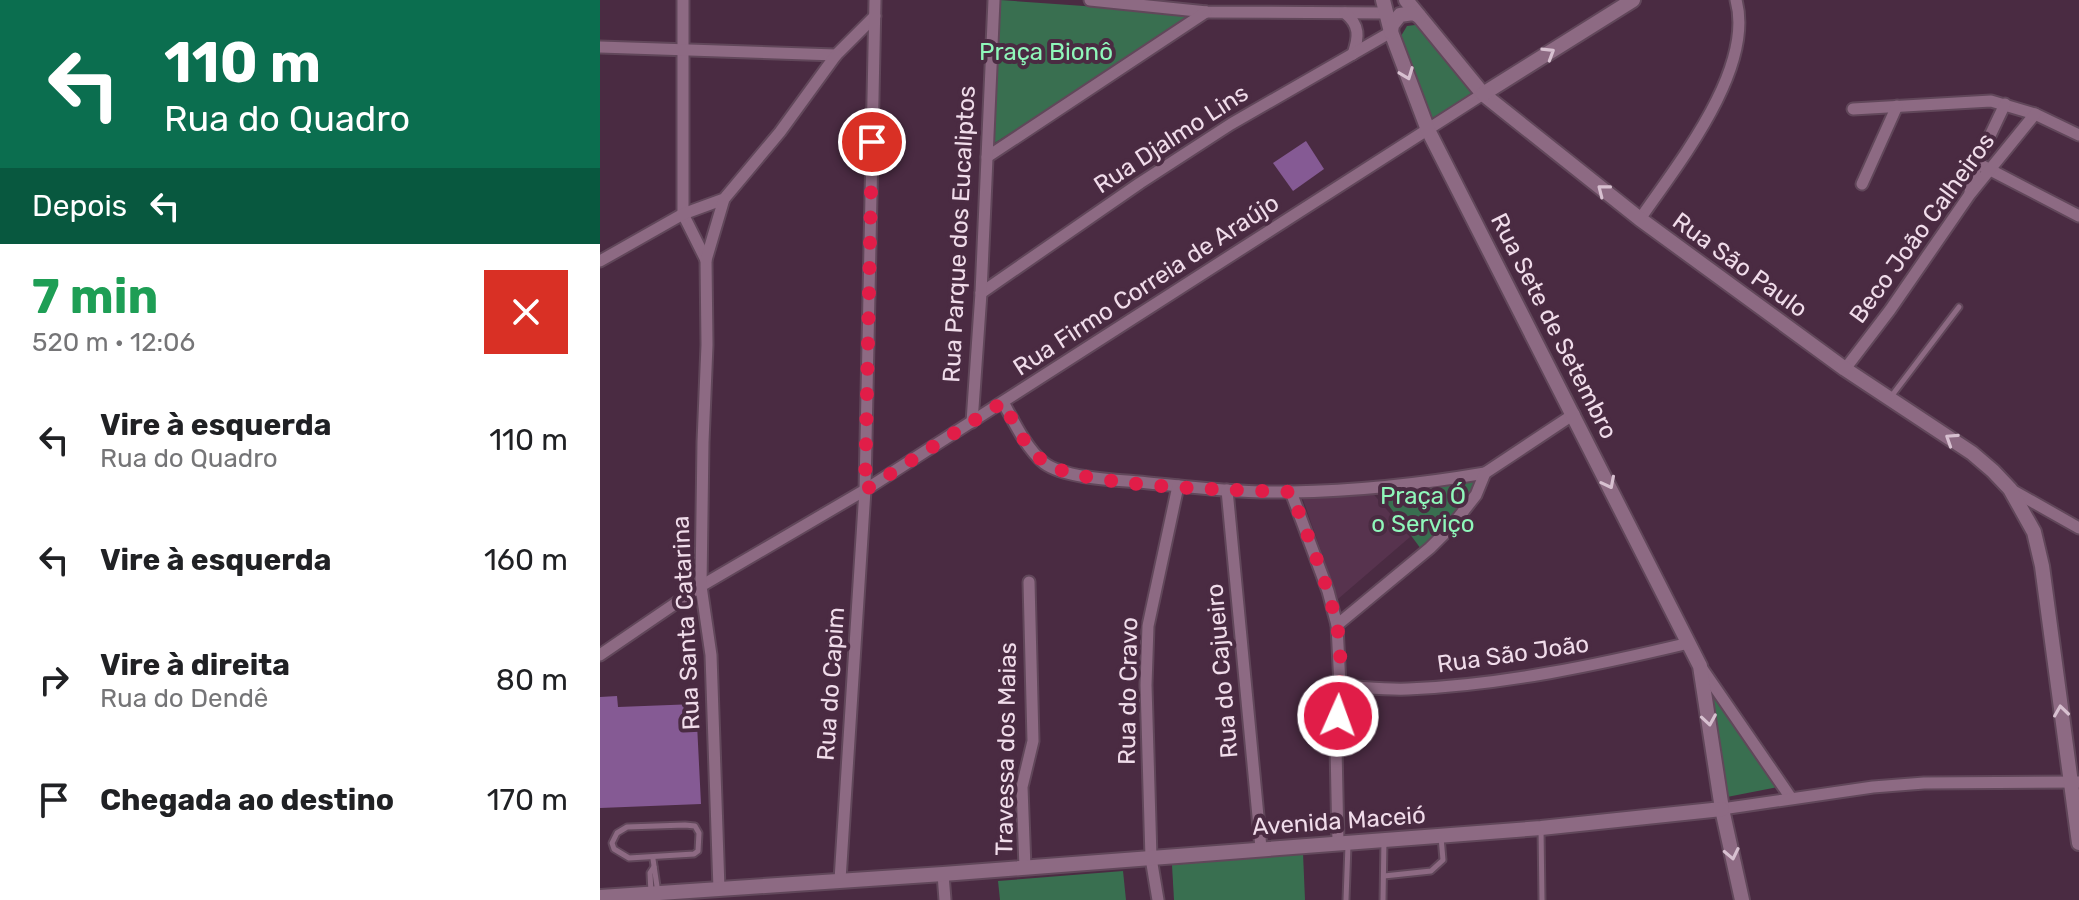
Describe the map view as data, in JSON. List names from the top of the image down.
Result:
{
  "streets": {
    "street": [
      "Rua Djalmo Lins",
      "Beco João Calheiros",
      "Rua Parque dos Eucaliptos",
      "Rua São Paulo",
      "Rua Firmo Correia de Araújo",
      "Rua Sete de Setembro",
      "Rua Santa Catarina",
      "Rua São João",
      "Rua do Cajueiro",
      "Rua do Capim",
      "Rua do Cravo",
      "Travessa dos Maias",
      "Avenida Maceió"
    ]
  },
  "crossings": [
    ["Rua Djalmo Lins", "Rua Parque dos Eucaliptos"],
    ["Rua Djalmo Lins", "Rua Sete de Setembro"],
    ["Beco João Calheiros", "Rua São Paulo"],
    ["Rua Parque dos Eucaliptos", "Rua Firmo Correia de Araújo"],
    ["Rua São Paulo", "Rua Firmo Correia de Araújo"],
    ["Rua Firmo Correia de Araújo", "Rua Sete de Setembro"],
    ["Rua Firmo Correia de Araújo", "Rua Santa Catarina"],
    ["Rua Firmo Correia de Araújo", "Rua do Capim"],
    ["Rua Sete de Setembro", "Rua São João"],
    ["Rua Sete de Setembro", "Avenida Maceió"],
    ["Rua Santa Catarina", "Avenida Maceió"],
    ["Rua do Cajueiro", "Avenida Maceió"],
    ["Rua do Capim", "Avenida Maceió"],
    ["Rua do Cravo", "Avenida Maceió"],
    ["Travessa dos Maias", "Avenida Maceió"]
  ],
  "one_way": ["Rua São Paulo", "Rua Sete de Setembro"],
  "parks": ["Praça Bionô", "Praça Ó o Serviço"],
  "page": {
    "turn": ["110 m", "Rua do Quadro"],
    "then": "Depois",
    "heading": ["7 min", "520 m · 12:06"],
    "list": [
      {
        "name": "Vire à esquerda",
        "note": "Rua do Quadro",
        "value": "110 m"
      },
      {
        "name": "Vire à esquerda",
        "value": "160 m"
      },
      {
        "name": "Vire à direita",
        "note": "Rua do Dendê",
        "value": "80 m"
      },
      {
        "name": "Chegada ao destino",
        "value": "170 m"
      }
    ]
  }
}
